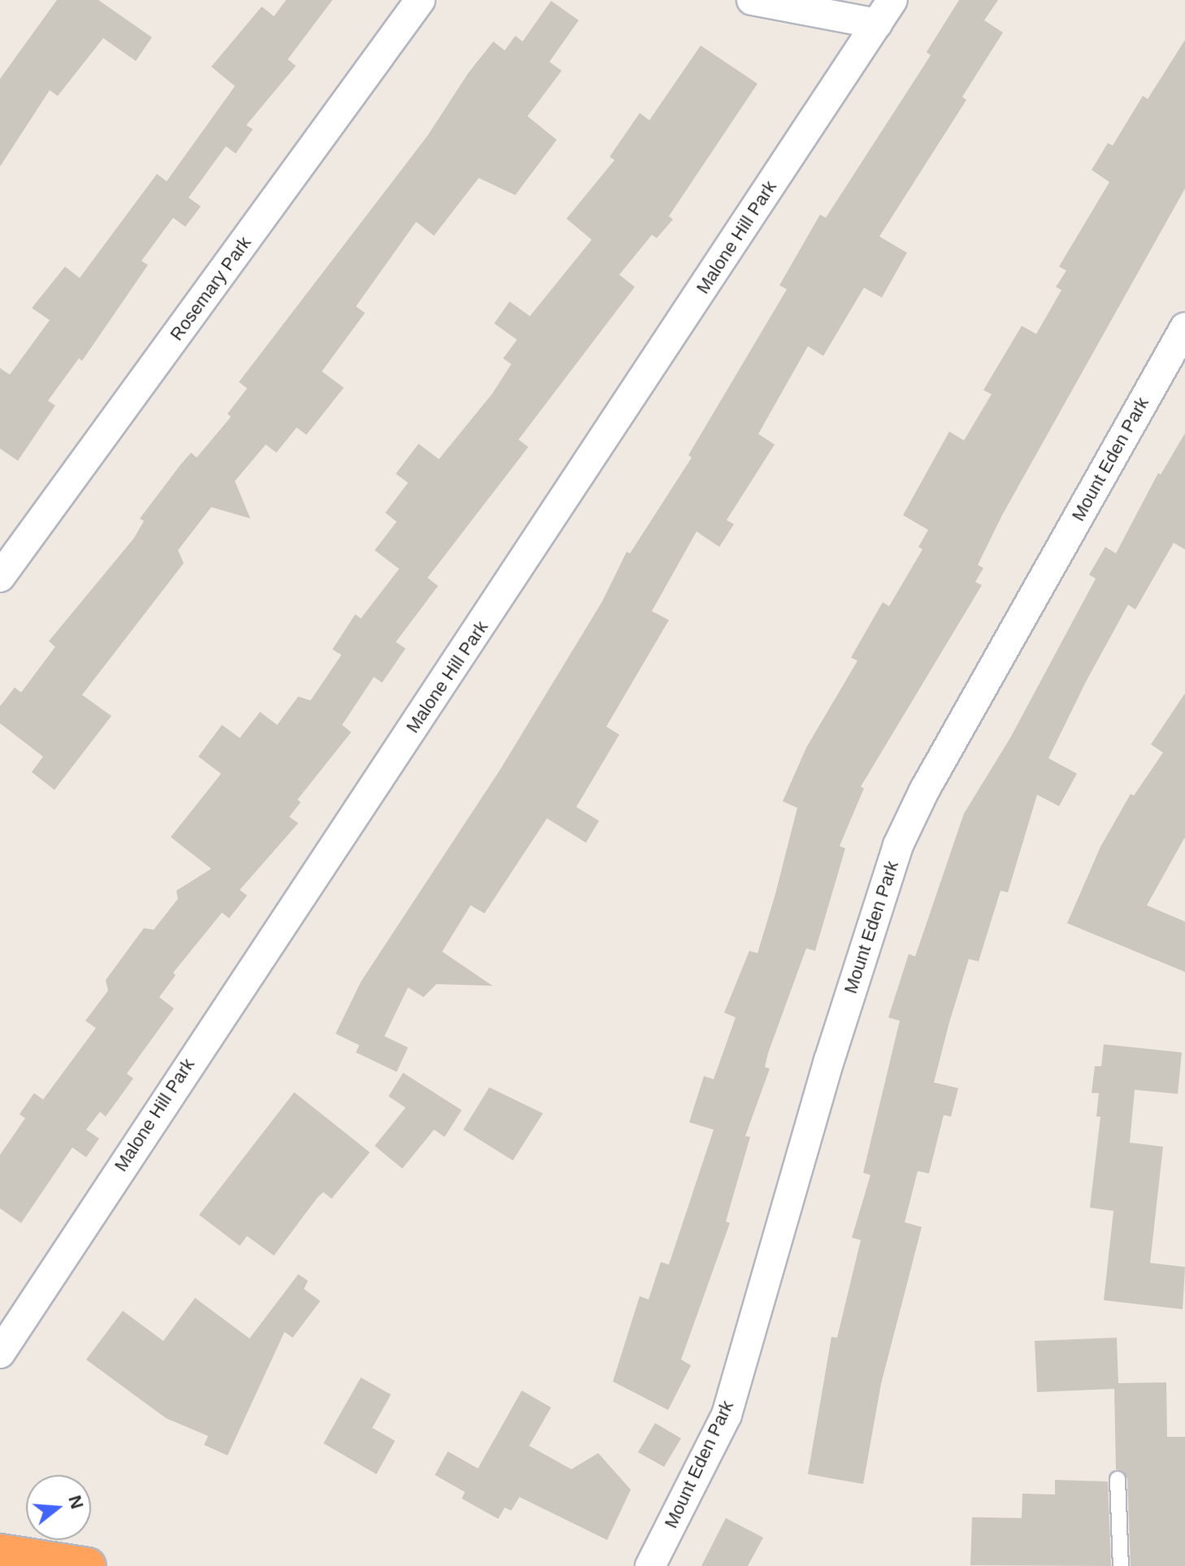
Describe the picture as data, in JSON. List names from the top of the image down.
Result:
{
  "streets": {
    "street": ["Malone Hill Park", "Rosemary Park", "Mount Eden Park"]
  },
  "north": "right"
}
